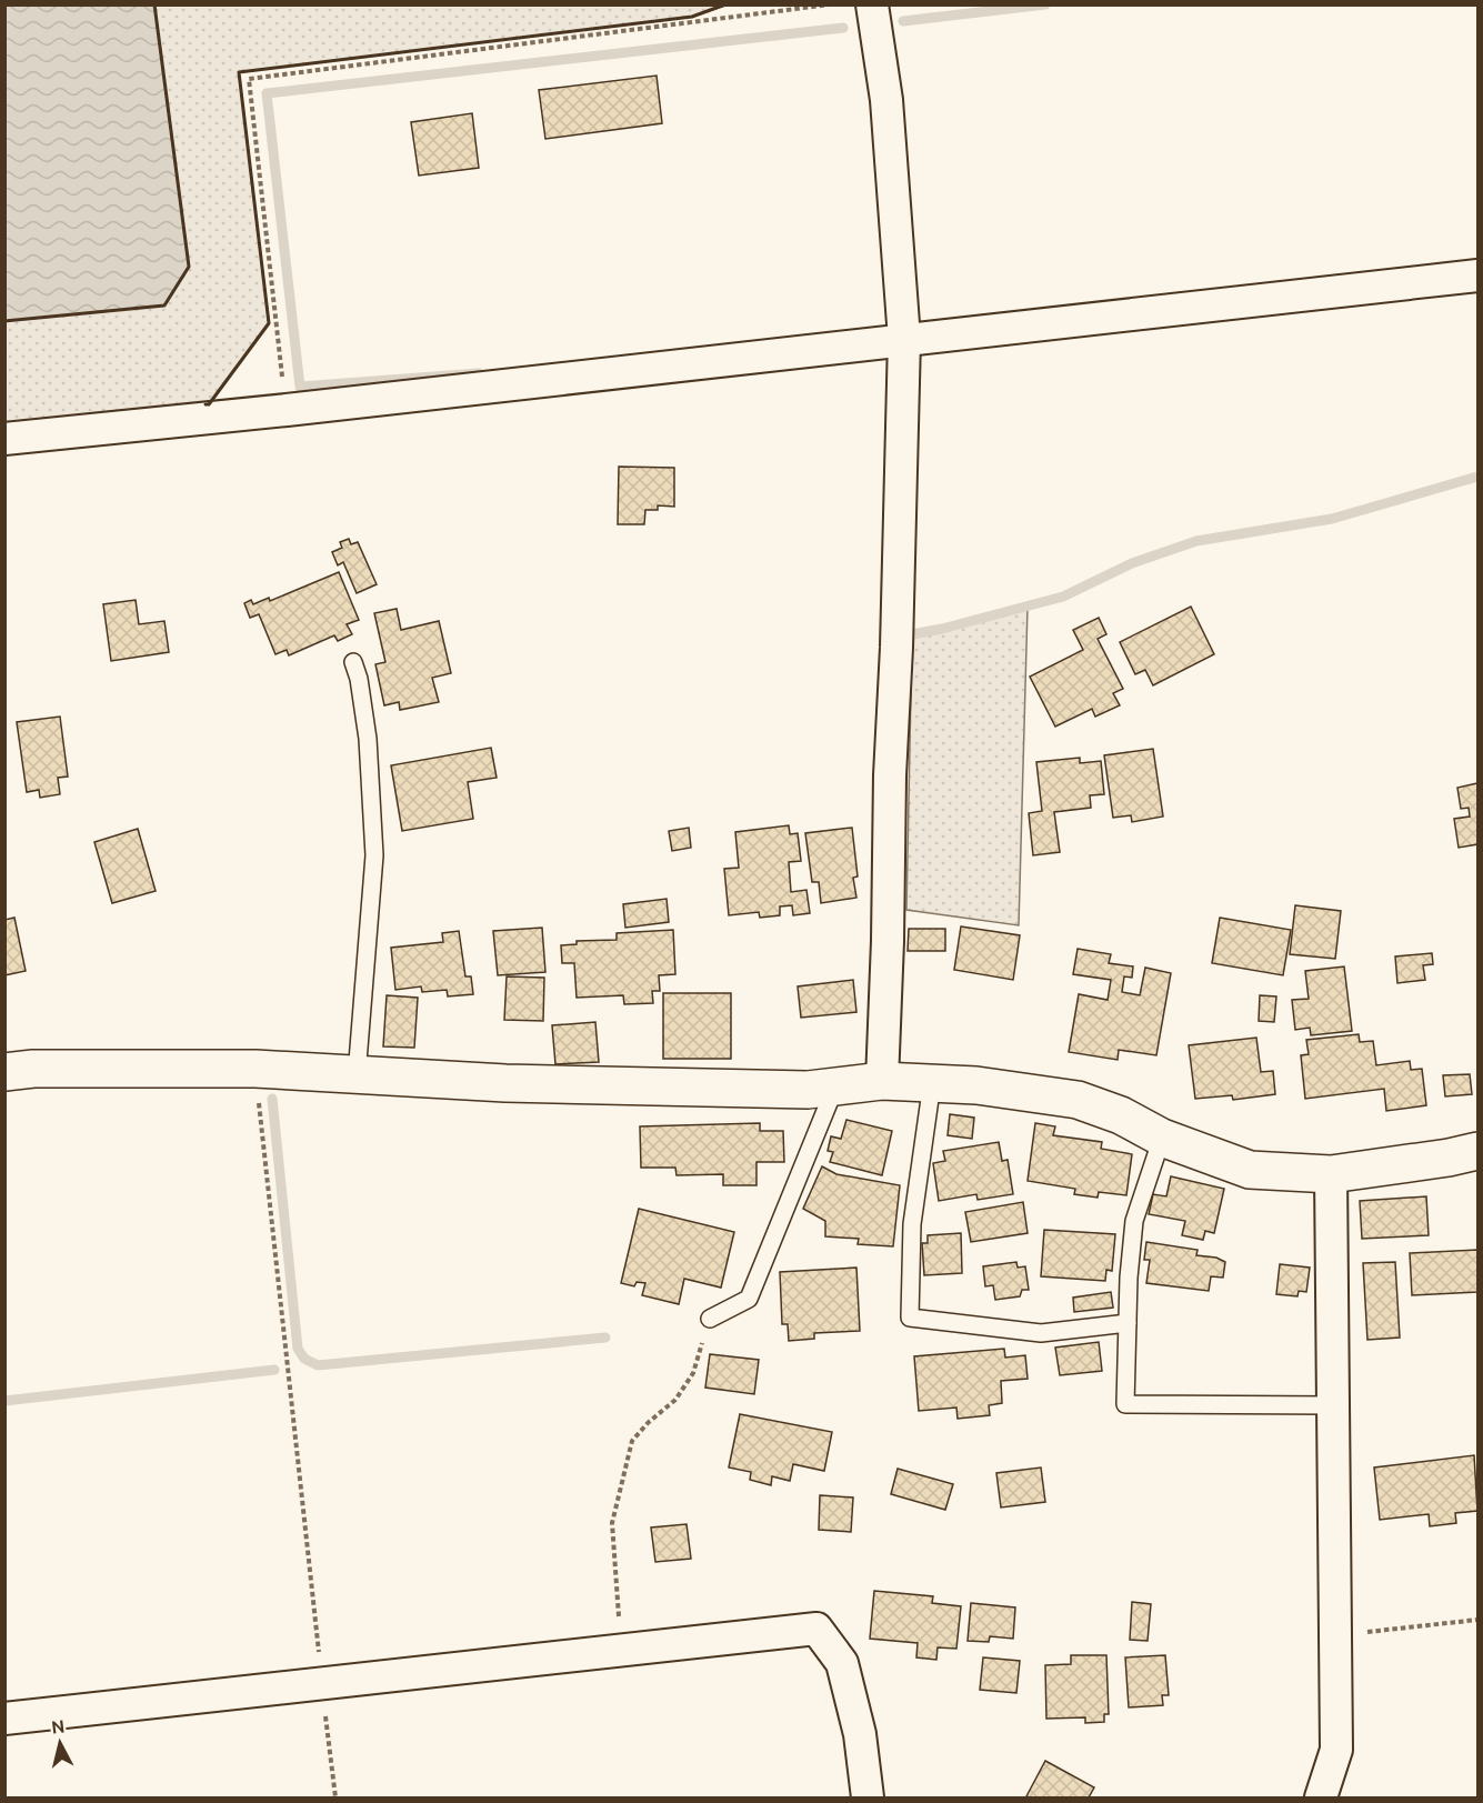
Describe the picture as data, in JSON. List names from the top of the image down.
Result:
{
  "north": "top"
}
